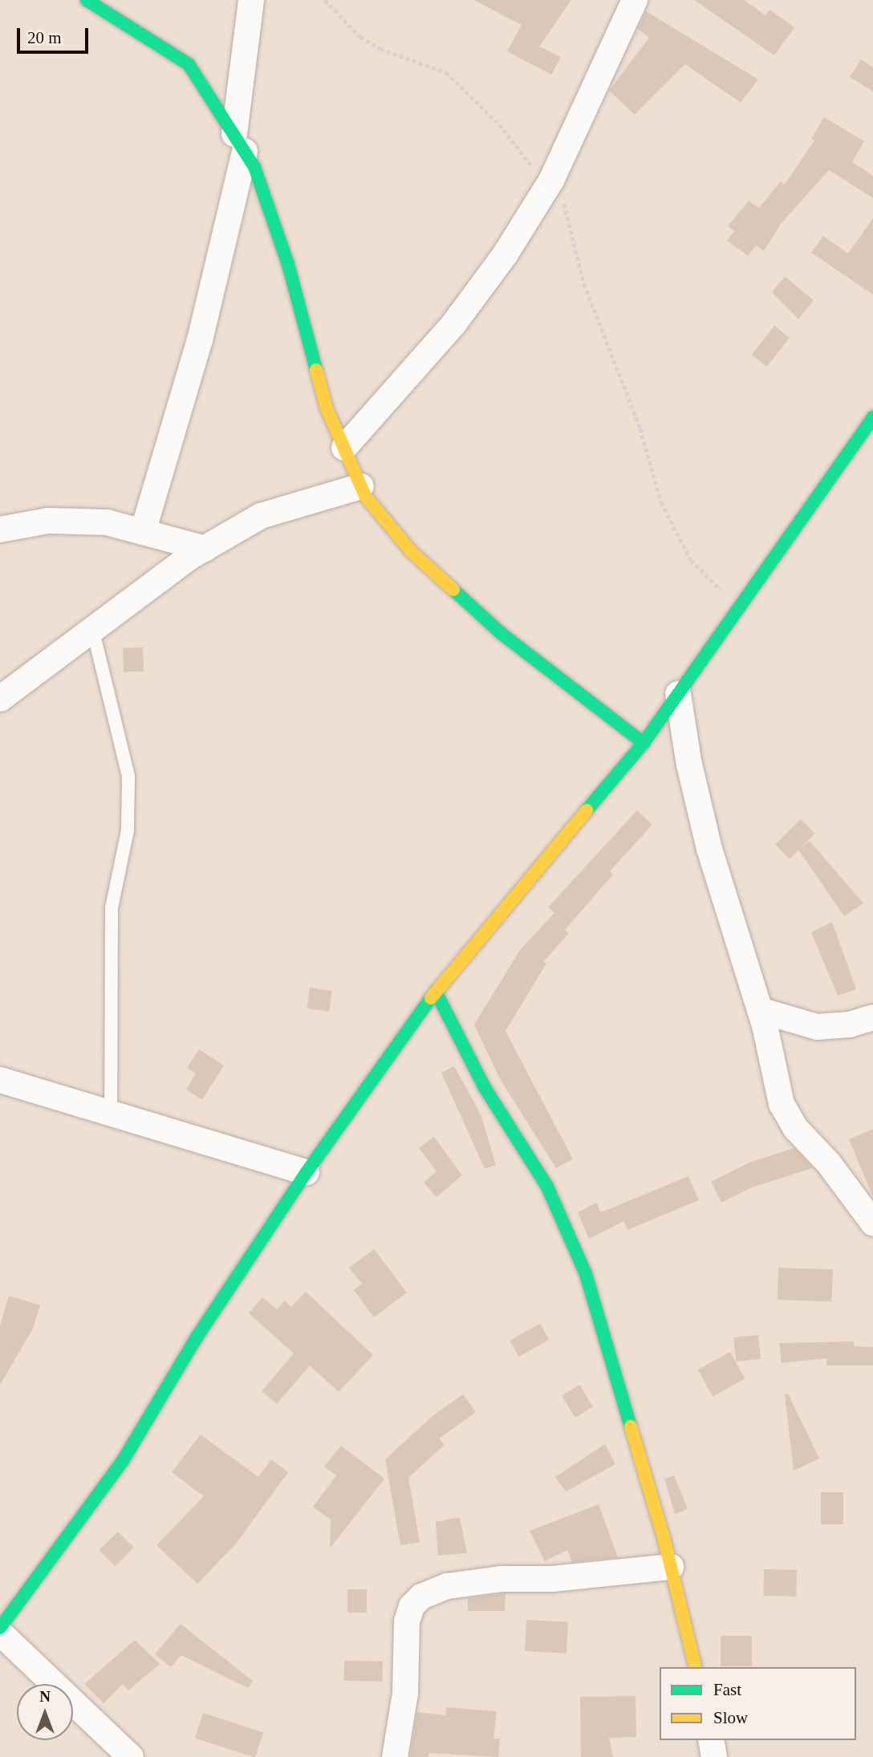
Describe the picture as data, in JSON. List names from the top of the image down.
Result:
{
  "legend": ["Fast", "Slow"],
  "scale_bar": "20 m",
  "north": "top"
}
